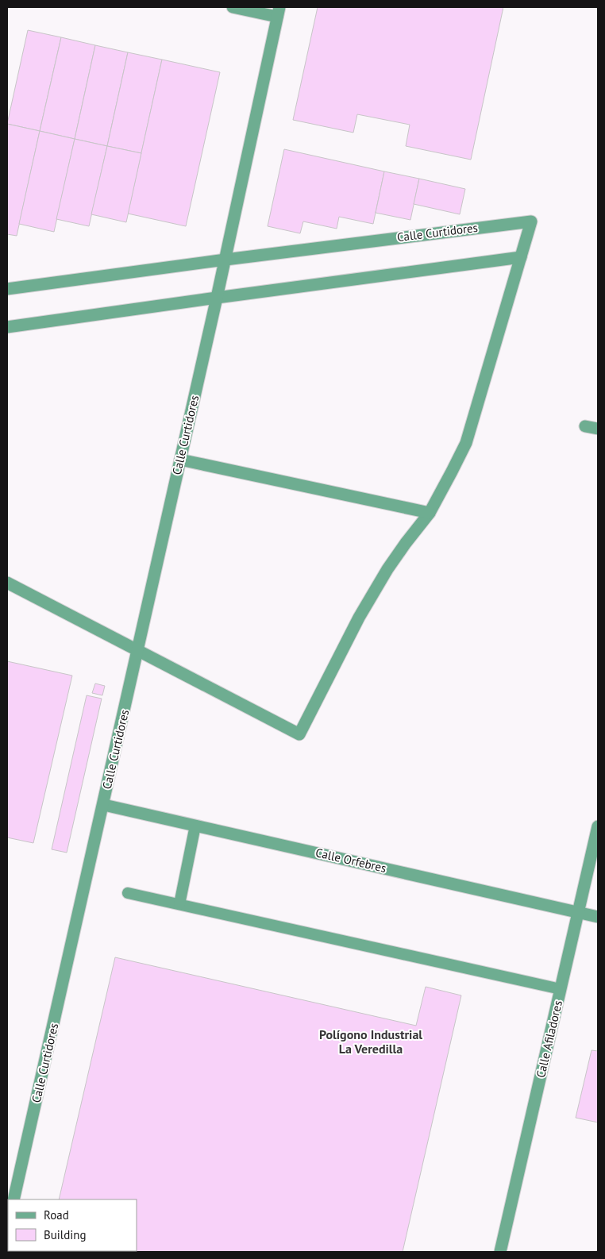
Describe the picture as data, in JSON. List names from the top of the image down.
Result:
{
  "streets": {
    "street": ["Calle Curtidores", "Calle Orfebres", "Calle Afiladores"]
  },
  "crossings": [
    ["Calle Curtidores", "Calle Orfebres"],
    ["Calle Orfebres", "Calle Afiladores"]
  ],
  "districts": ["Polígono Industrial La Veredilla"],
  "legend": ["Road", "Building"]
}
